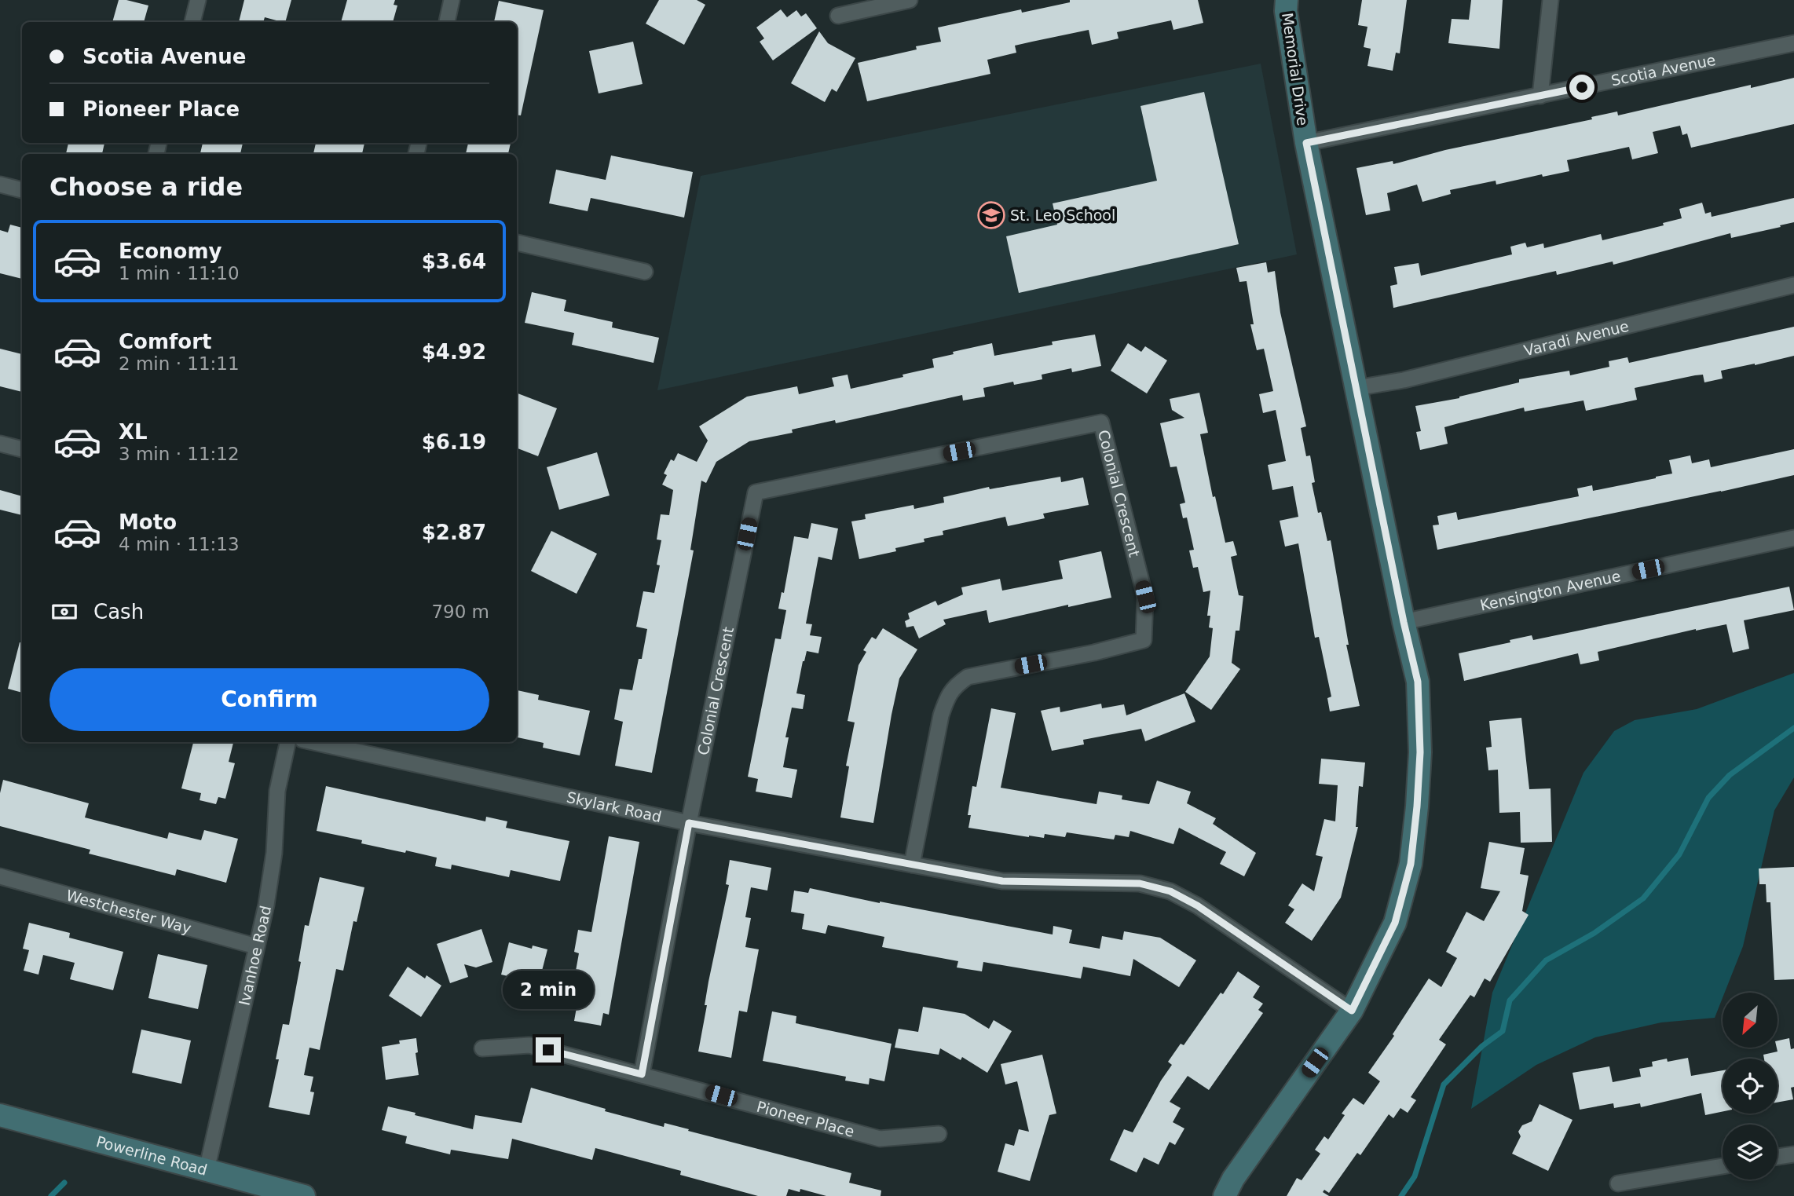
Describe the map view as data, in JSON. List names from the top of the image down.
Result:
{
  "streets": {
    "main road": ["Memorial Drive", "Powerline Road"],
    "street": [
      "Scotia Avenue",
      "Varadi Avenue",
      "Colonial Crescent",
      "Kensington Avenue",
      "Skylark Road",
      "Westchester Way",
      "Ivanhoe Road",
      "Pioneer Place"
    ]
  },
  "crossings": [
    ["Memorial Drive", "Scotia Avenue"],
    ["Memorial Drive", "Varadi Avenue"],
    ["Memorial Drive", "Kensington Avenue"],
    ["Memorial Drive", "Skylark Road"],
    ["Colonial Crescent", "Skylark Road"],
    ["Westchester Way", "Ivanhoe Road"],
    ["Ivanhoe Road", "Powerline Road"]
  ],
  "places": {
    "school or university": ["St. Leo School"]
  },
  "north": "bottom left",
  "page": {
    "banner": ["Scotia Avenue", "Pioneer Place"],
    "heading": "Choose a ride",
    "list": [
      {
        "name": "Economy",
        "note": "1 min · 11:10",
        "value": "$3.64"
      },
      {
        "name": "Comfort",
        "note": "2 min · 11:11",
        "value": "$4.92"
      },
      {
        "name": "XL",
        "note": "3 min · 11:12",
        "value": "$6.19"
      },
      {
        "name": "Moto",
        "note": "4 min · 11:13",
        "value": "$2.87"
      }
    ],
    "pay": ["Cash", "790 m"],
    "buttons": "Confirm",
    "bubble": "2 min"
  }
}
